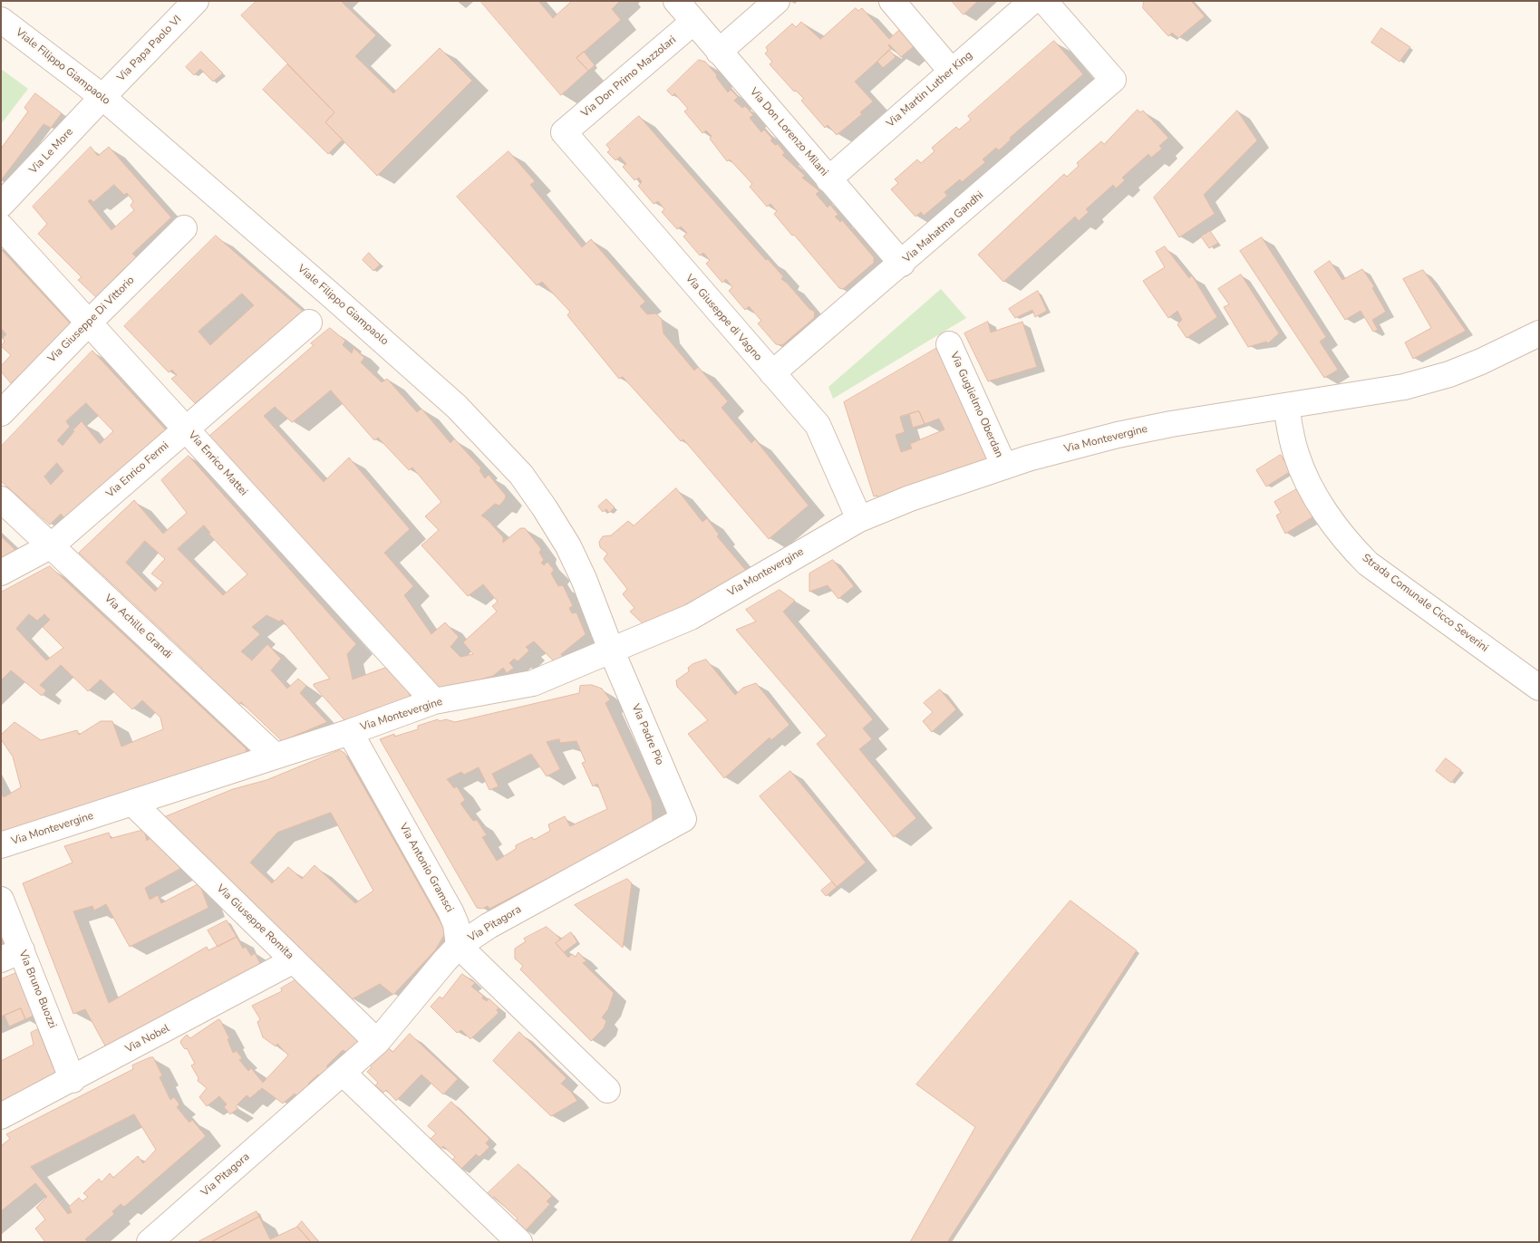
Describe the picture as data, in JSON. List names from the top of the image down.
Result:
{
  "streets": {
    "street": [
      "Via Papa Paolo VI",
      "Viale Filippo Giampaolo",
      "Via Don Primo Mazzolari",
      "Via Martin Luther King",
      "Via Don Lorenzo Milani",
      "Via Le More",
      "Via Mahatma Gandhi",
      "Via Giuseppe di Vagno",
      "Via Giuseppe Di Vittorio",
      "Via Guglielmo Oberdan",
      "Via Montevergine",
      "Via Enrico Mattei",
      "Via Enrico Fermi",
      "Strada Comunale Cicco Severini",
      "Via Achille Grandi",
      "Via Padre Pio",
      "Via Antonio Gramsci",
      "Via Giuseppe Romita",
      "Via Pitagora",
      "Via Bruno Buozzi",
      "Via Nobel"
    ]
  },
  "crossings": [
    ["Via Papa Paolo VI", "Viale Filippo Giampaolo"],
    ["Via Papa Paolo VI", "Via Le More"],
    ["Viale Filippo Giampaolo", "Via Le More"],
    ["Viale Filippo Giampaolo", "Via Montevergine"],
    ["Viale Filippo Giampaolo", "Via Padre Pio"],
    ["Via Don Primo Mazzolari", "Via Don Lorenzo Milani"],
    ["Via Don Primo Mazzolari", "Via Giuseppe di Vagno"],
    ["Via Martin Luther King", "Via Don Lorenzo Milani"],
    ["Via Don Lorenzo Milani", "Via Mahatma Gandhi"],
    ["Via Mahatma Gandhi", "Via Giuseppe di Vagno"],
    ["Via Giuseppe di Vagno", "Via Montevergine"],
    ["Via Giuseppe Di Vittorio", "Via Enrico Mattei"],
    ["Via Guglielmo Oberdan", "Via Montevergine"],
    ["Via Montevergine", "Via Enrico Mattei"],
    ["Via Montevergine", "Strada Comunale Cicco Severini"],
    ["Via Montevergine", "Via Achille Grandi"],
    ["Via Montevergine", "Via Padre Pio"],
    ["Via Montevergine", "Via Antonio Gramsci"],
    ["Via Montevergine", "Via Giuseppe Romita"],
    ["Via Enrico Mattei", "Via Enrico Fermi"],
    ["Via Enrico Fermi", "Via Achille Grandi"],
    ["Via Padre Pio", "Via Pitagora"],
    ["Via Antonio Gramsci", "Via Pitagora"],
    ["Via Giuseppe Romita", "Via Pitagora"],
    ["Via Giuseppe Romita", "Via Nobel"],
    ["Via Bruno Buozzi", "Via Nobel"]
  ]
}
